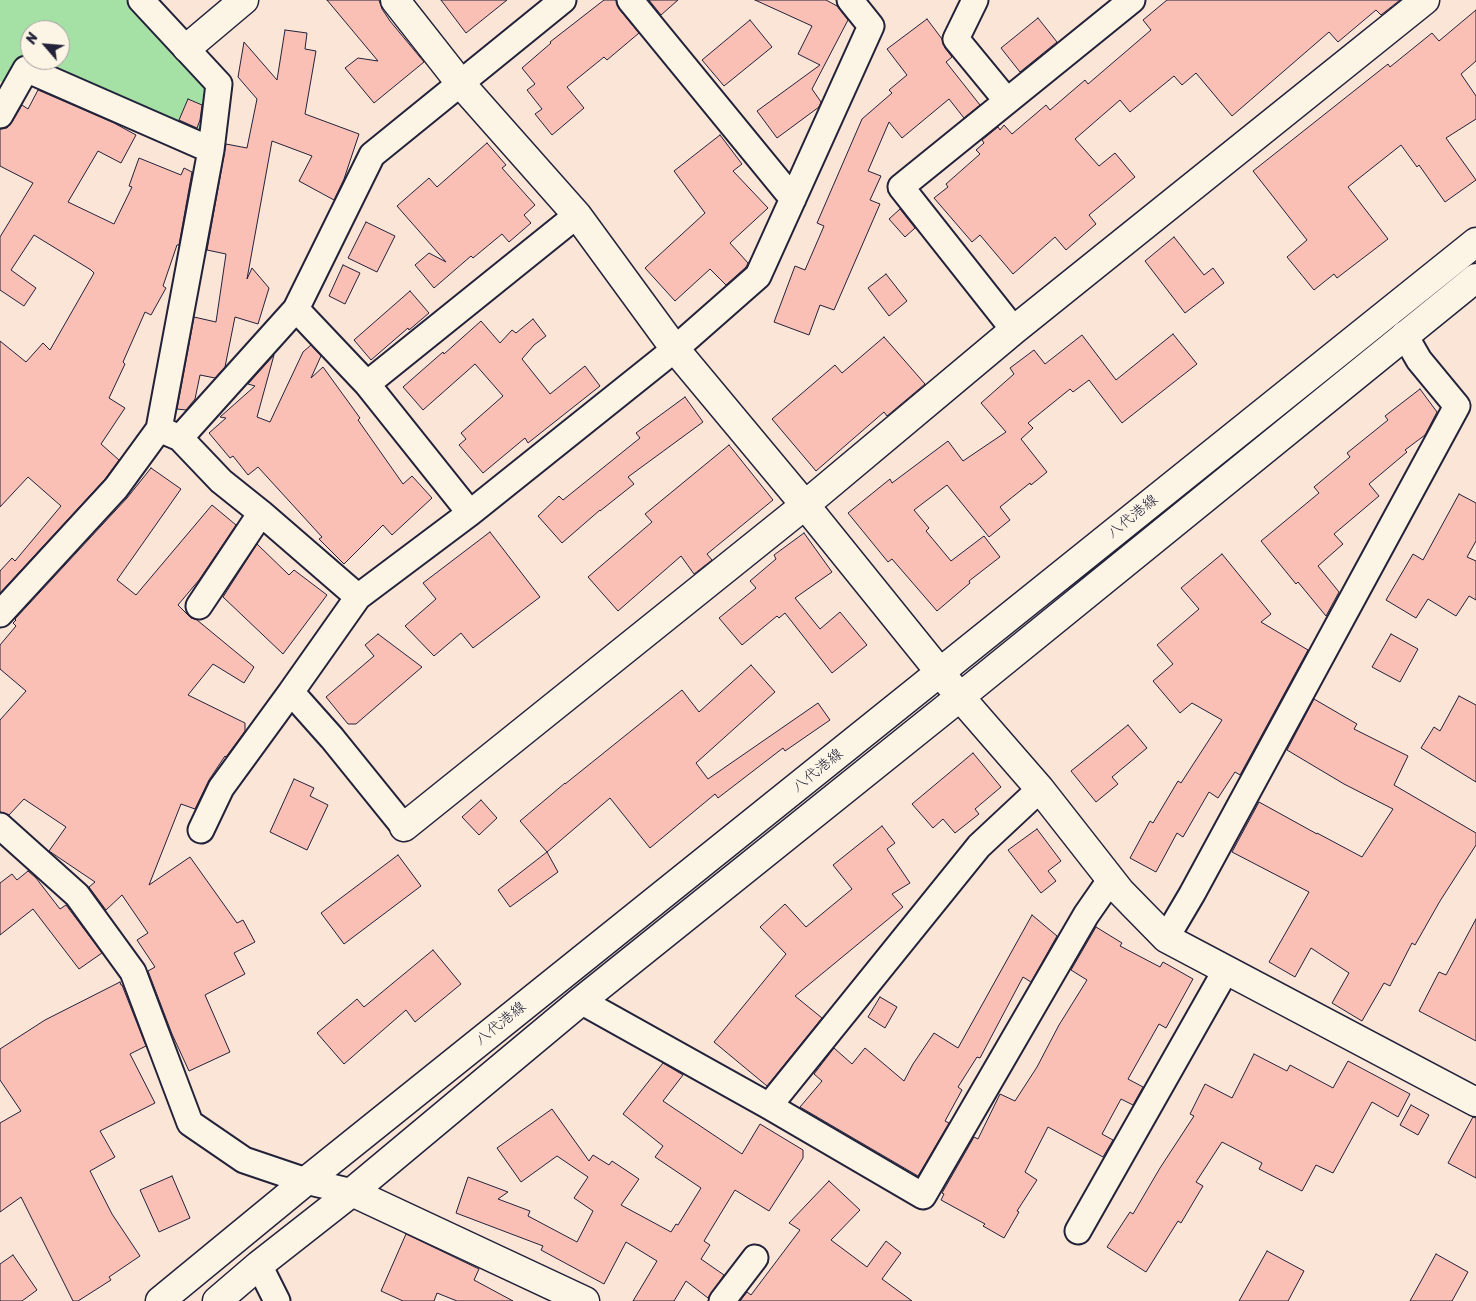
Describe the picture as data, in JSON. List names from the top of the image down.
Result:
{
  "streets": {
    "main road": ["八代港線"]
  },
  "north": "top left"
}
